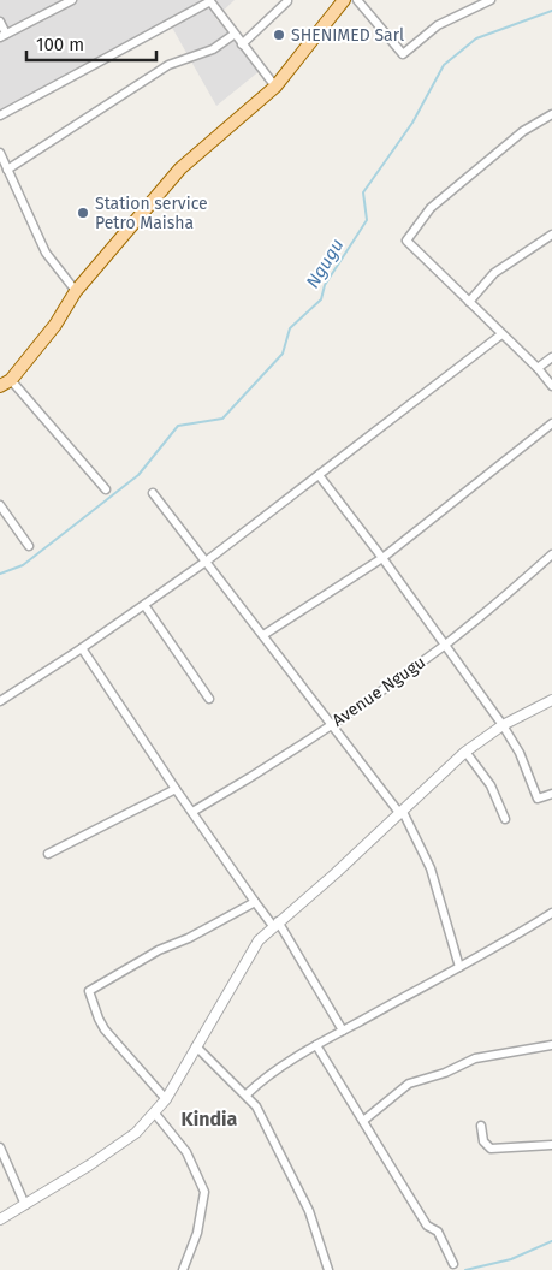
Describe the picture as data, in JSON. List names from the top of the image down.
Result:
{
  "streets": {
    "street": ["Avenue Ngugu"]
  },
  "districts": ["Kindia"],
  "water": ["Ngugu"],
  "places": ["SHENIMED Sarl", "Station service Petro Maisha"],
  "scale_bar": "100 m"
}
